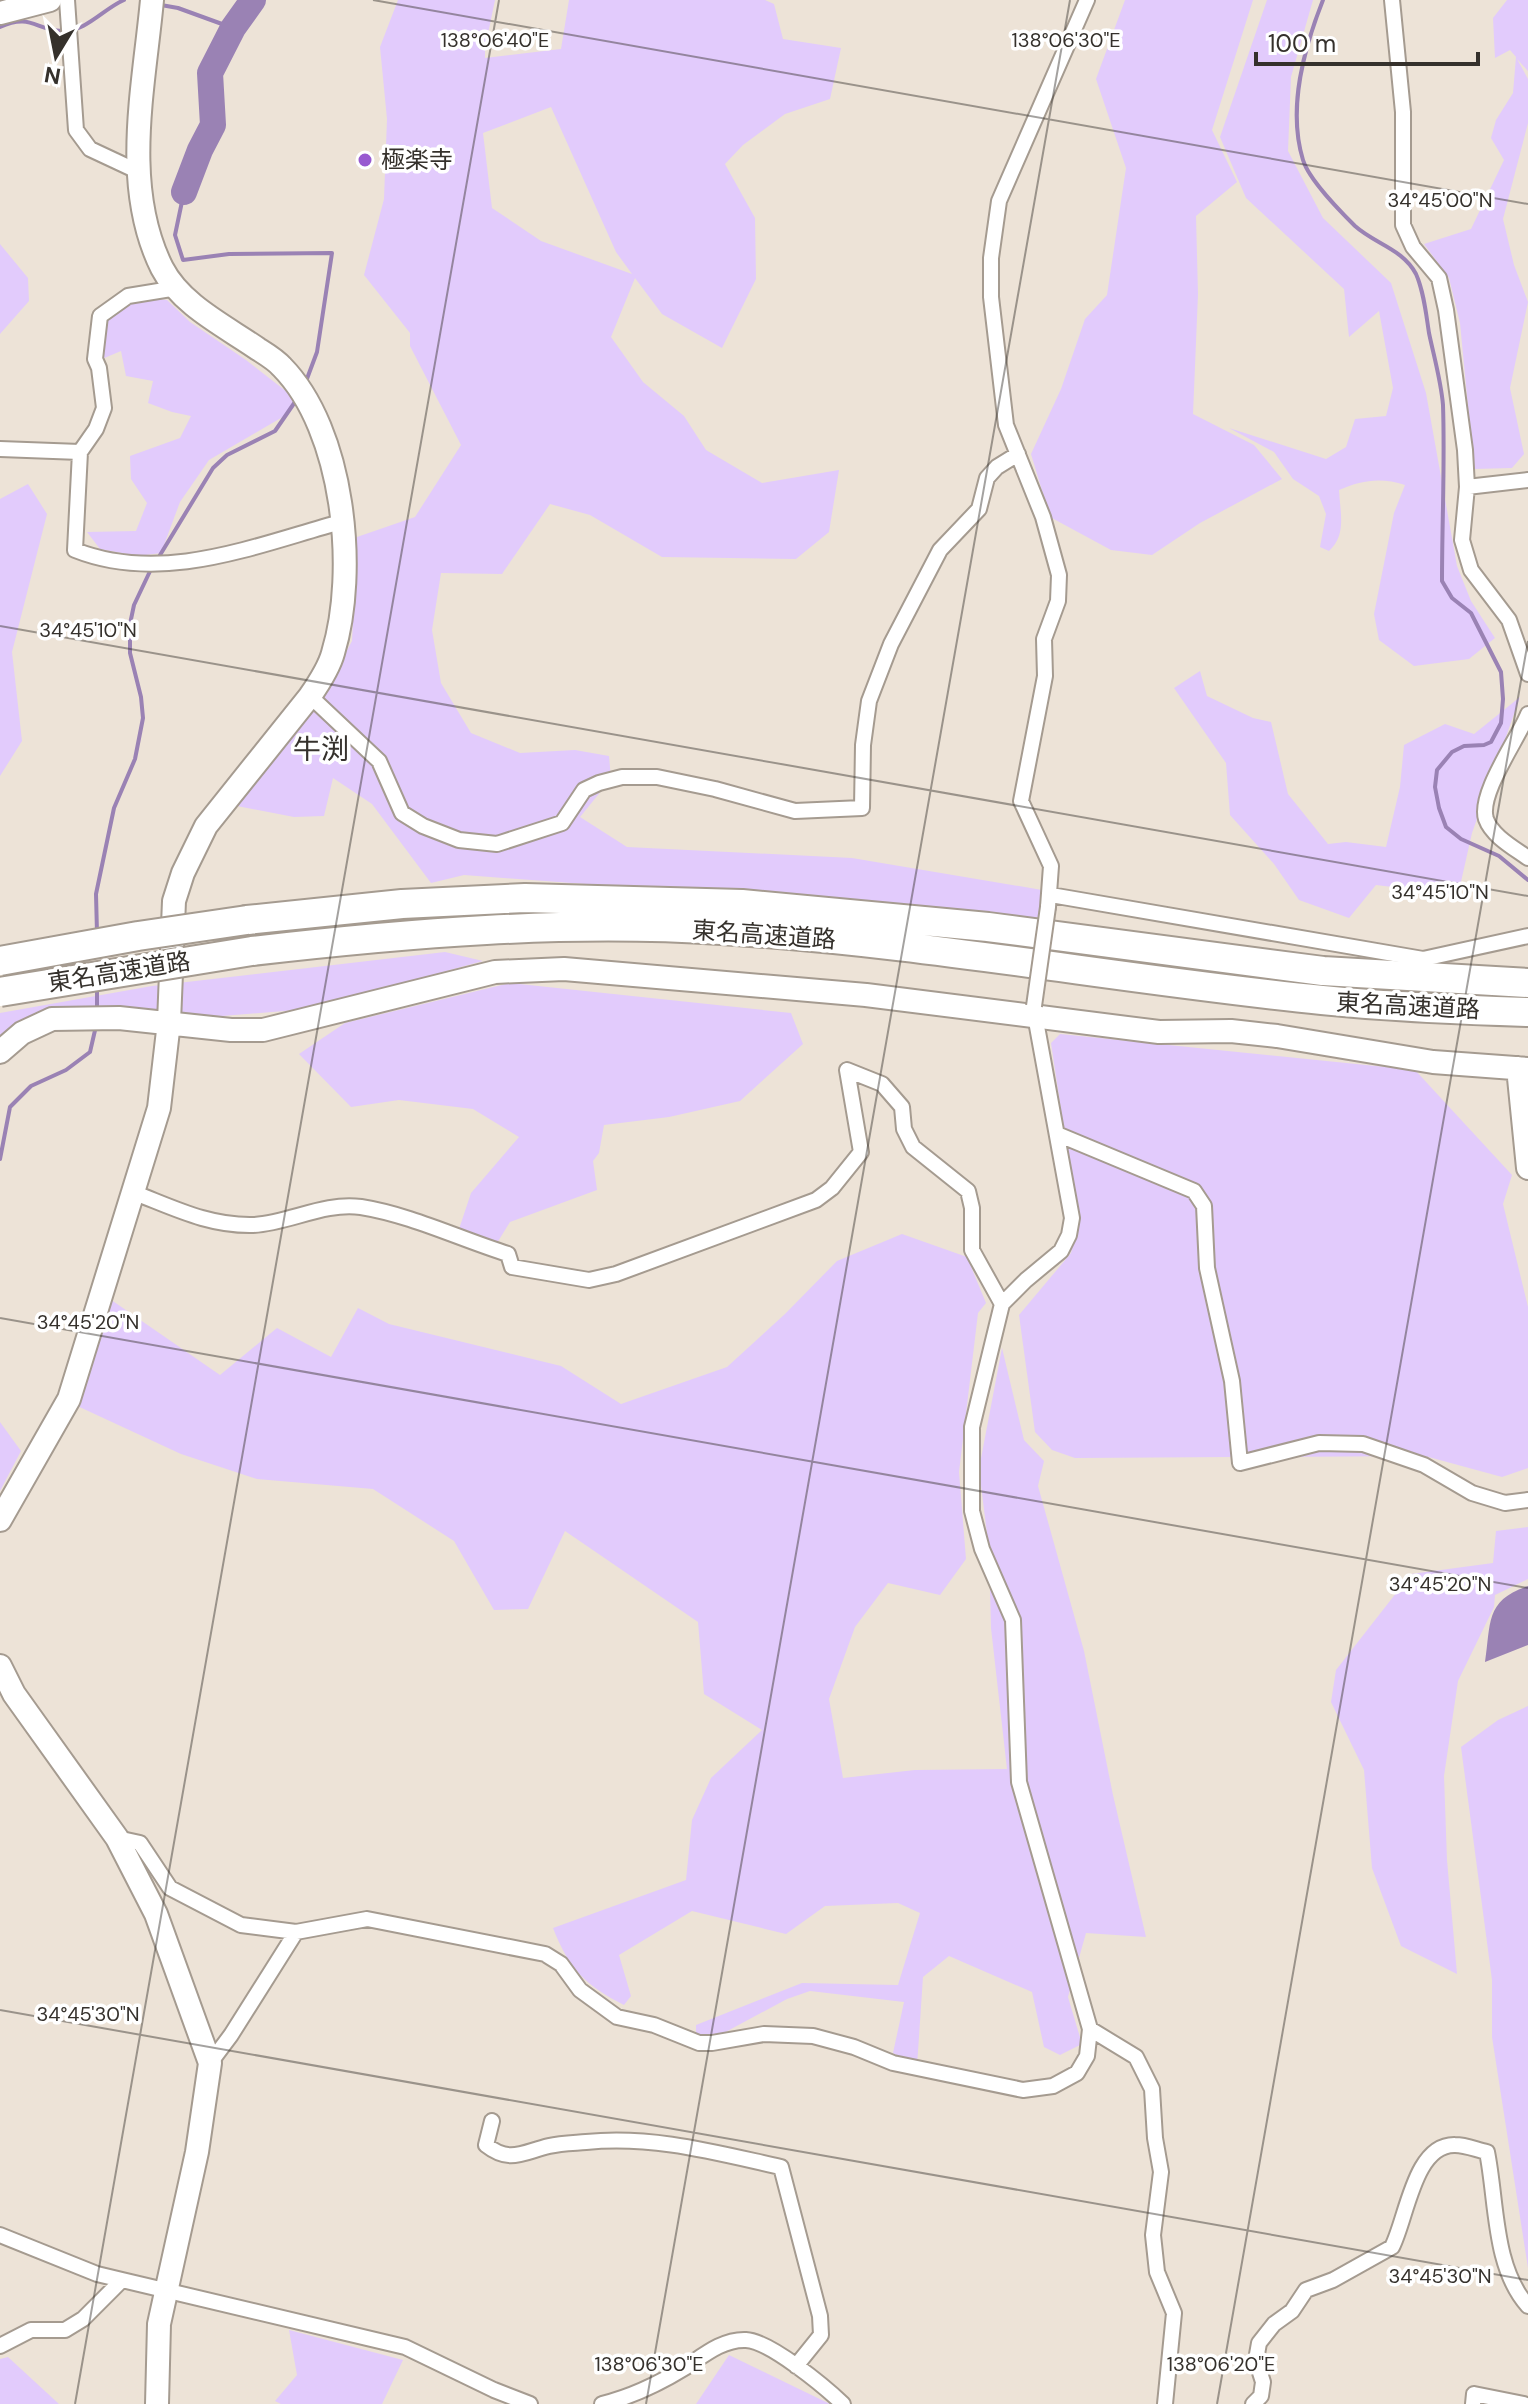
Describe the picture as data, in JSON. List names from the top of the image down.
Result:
{
  "streets": {
    "highway": ["東名高速道路"]
  },
  "districts": ["牛渕"],
  "places": ["極楽寺"],
  "scale_bar": "100 m",
  "north": "bottom",
  "coordinates": [
    "138°06'40\"E",
    "138°06'30\"E",
    "34°45'00\"N",
    "34°45'10\"N",
    "34°45'20\"N",
    "34°45'30\"N",
    "138°06'20\"E"
  ]
}
